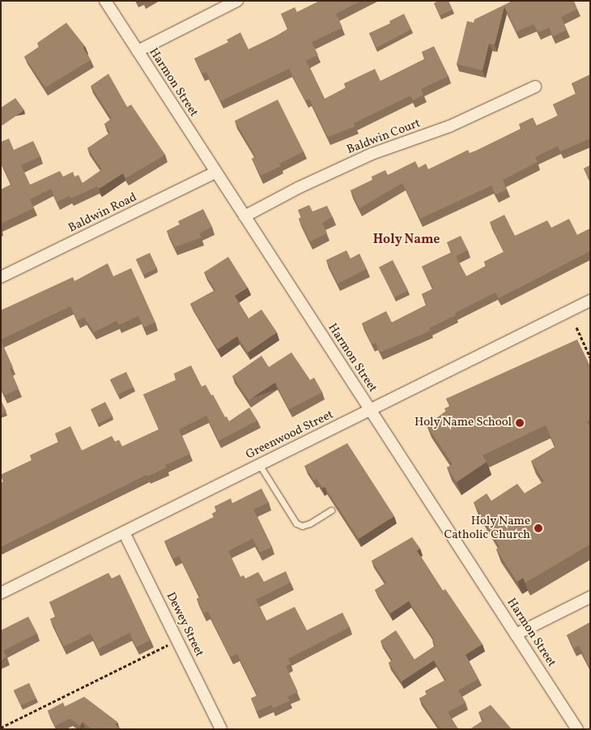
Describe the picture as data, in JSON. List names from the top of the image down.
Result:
{
  "streets": {
    "street": [
      "Harmon Street",
      "Baldwin Court",
      "Baldwin Road",
      "Greenwood Street",
      "Dewey Street"
    ]
  },
  "crossings": [
    ["Harmon Street", "Baldwin Court"],
    ["Harmon Street", "Baldwin Road"],
    ["Harmon Street", "Greenwood Street"],
    ["Greenwood Street", "Dewey Street"]
  ],
  "districts": ["Holy Name"],
  "places": ["Holy Name School", "Holy Name Catholic Church"]
}
